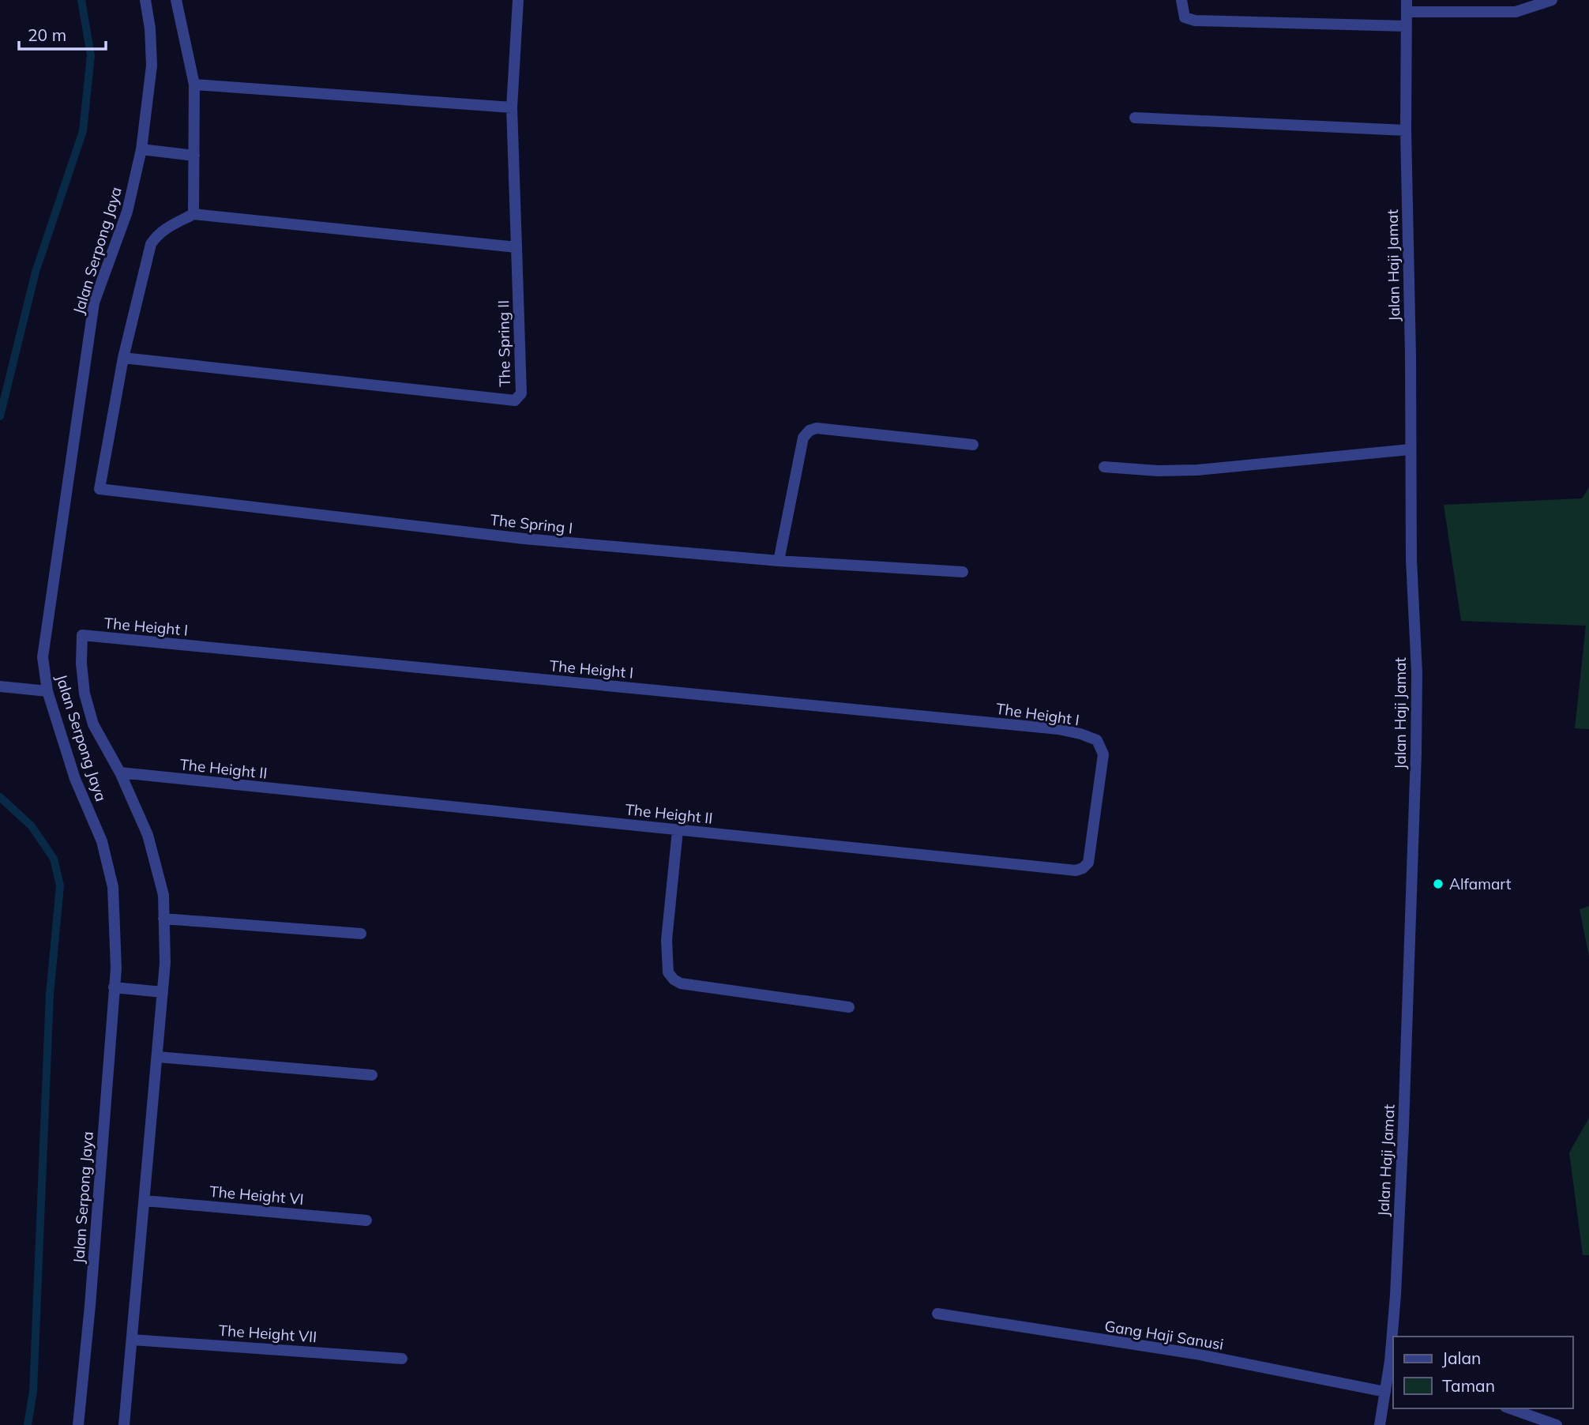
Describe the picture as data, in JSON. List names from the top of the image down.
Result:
{
  "streets": {
    "street": [
      "Jalan Serpong Jaya",
      "Jalan Haji Jamat",
      "The Spring II",
      "The Spring I",
      "The Height I",
      "The Height II",
      "The Height VI",
      "The Height VII",
      "Gang Haji Sanusi"
    ]
  },
  "crossings": [
    ["Jalan Haji Jamat", "Gang Haji Sanusi"],
    ["The Spring II", "The Spring I"],
    ["The Height I", "The Height II"]
  ],
  "places": ["Alfamart"],
  "legend": ["Jalan", "Taman"],
  "scale_bar": "20 m"
}
